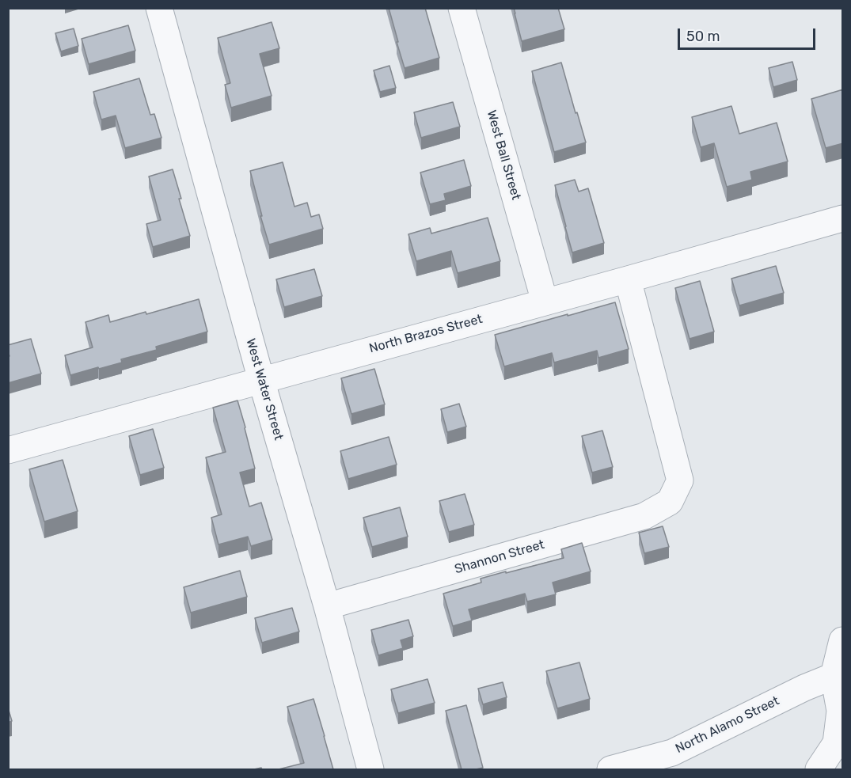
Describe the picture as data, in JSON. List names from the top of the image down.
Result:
{
  "streets": {
    "street": [
      "West Ball Street",
      "North Brazos Street",
      "West Water Street",
      "Shannon Street",
      "North Alamo Street"
    ]
  },
  "crossings": [
    ["West Ball Street", "North Brazos Street"],
    ["North Brazos Street", "West Water Street"],
    ["North Brazos Street", "Shannon Street"],
    ["West Water Street", "Shannon Street"]
  ],
  "scale_bar": "50 m"
}
